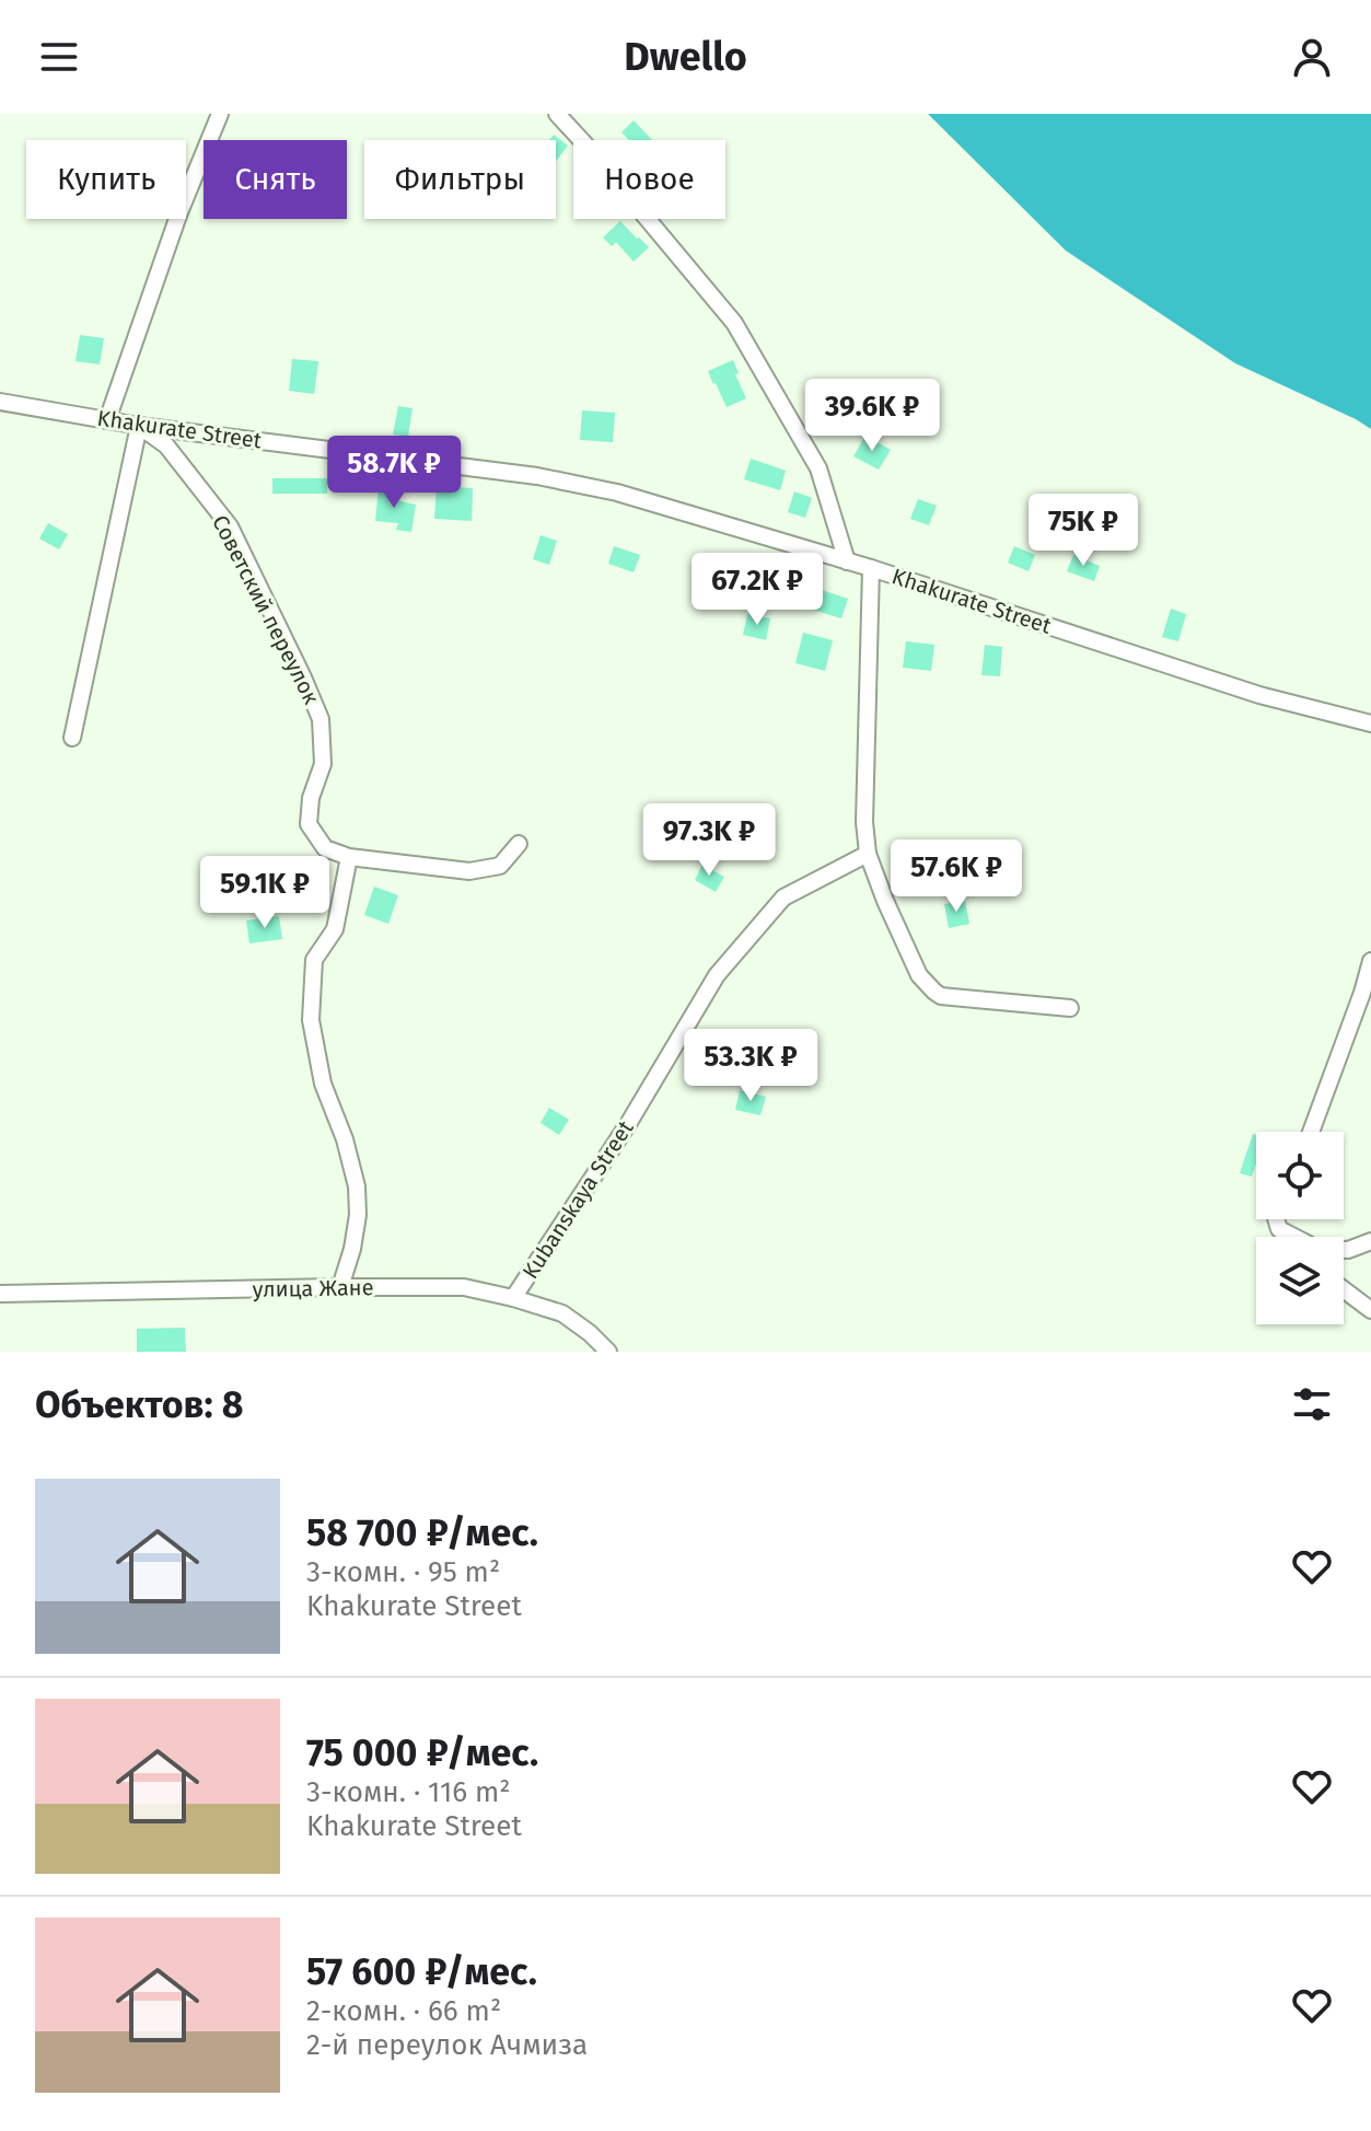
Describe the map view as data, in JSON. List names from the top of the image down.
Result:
{
  "streets": {
    "street": [
      "Khakurate Street",
      "Советский переулок",
      "Kubanskaya Street",
      "улица Жане"
    ]
  },
  "crossings": [
    ["Khakurate Street", "Советский переулок"],
    ["Kubanskaya Street", "улица Жане"]
  ],
  "page": {
    "header": "Dwello",
    "chip": [
      "Купить",
      "Снять",
      "Фильтры",
      "Новое"
    ],
    "price": [
      "39.6K ₽",
      "58.7K ₽",
      "75K ₽",
      "67.2K ₽",
      "97.3K ₽",
      "57.6K ₽",
      "59.1K ₽",
      "53.3K ₽"
    ],
    "heading": "Объектов: 8",
    "list": [
      {
        "name": "58 700 ₽/мес.",
        "note": "3-комн. · 95 m² · Khakurate Street"
      },
      {
        "name": "75 000 ₽/мес.",
        "note": "3-комн. · 116 m² · Khakurate Street"
      },
      {
        "name": "57 600 ₽/мес.",
        "note": "2-комн. · 66 m² · 2-й переулок Ачмиза"
      }
    ]
  }
}
